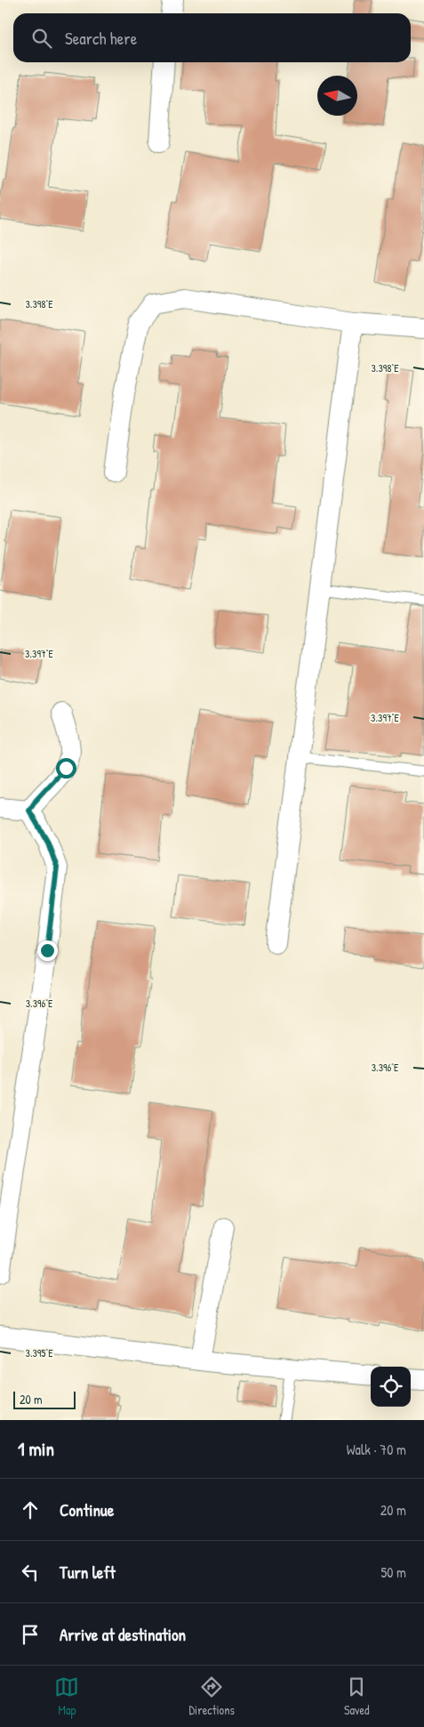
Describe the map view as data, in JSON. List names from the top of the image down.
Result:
{
  "scale_bar": "20 m",
  "north": "left",
  "page": {
    "search": "Search here",
    "scale": "20 m",
    "heading": ["1 min", "Walk · 70 m"],
    "list": [
      ["Continue", "20 m"],
      ["Turn left", "50 m"],
      "Arrive at destination"
    ],
    "nav": ["Map", "Directions", "Saved"]
  },
  "coordinates": [
    "3.398°E",
    "3.397°E",
    "3.396°E",
    "3.395°E"
  ]
}
